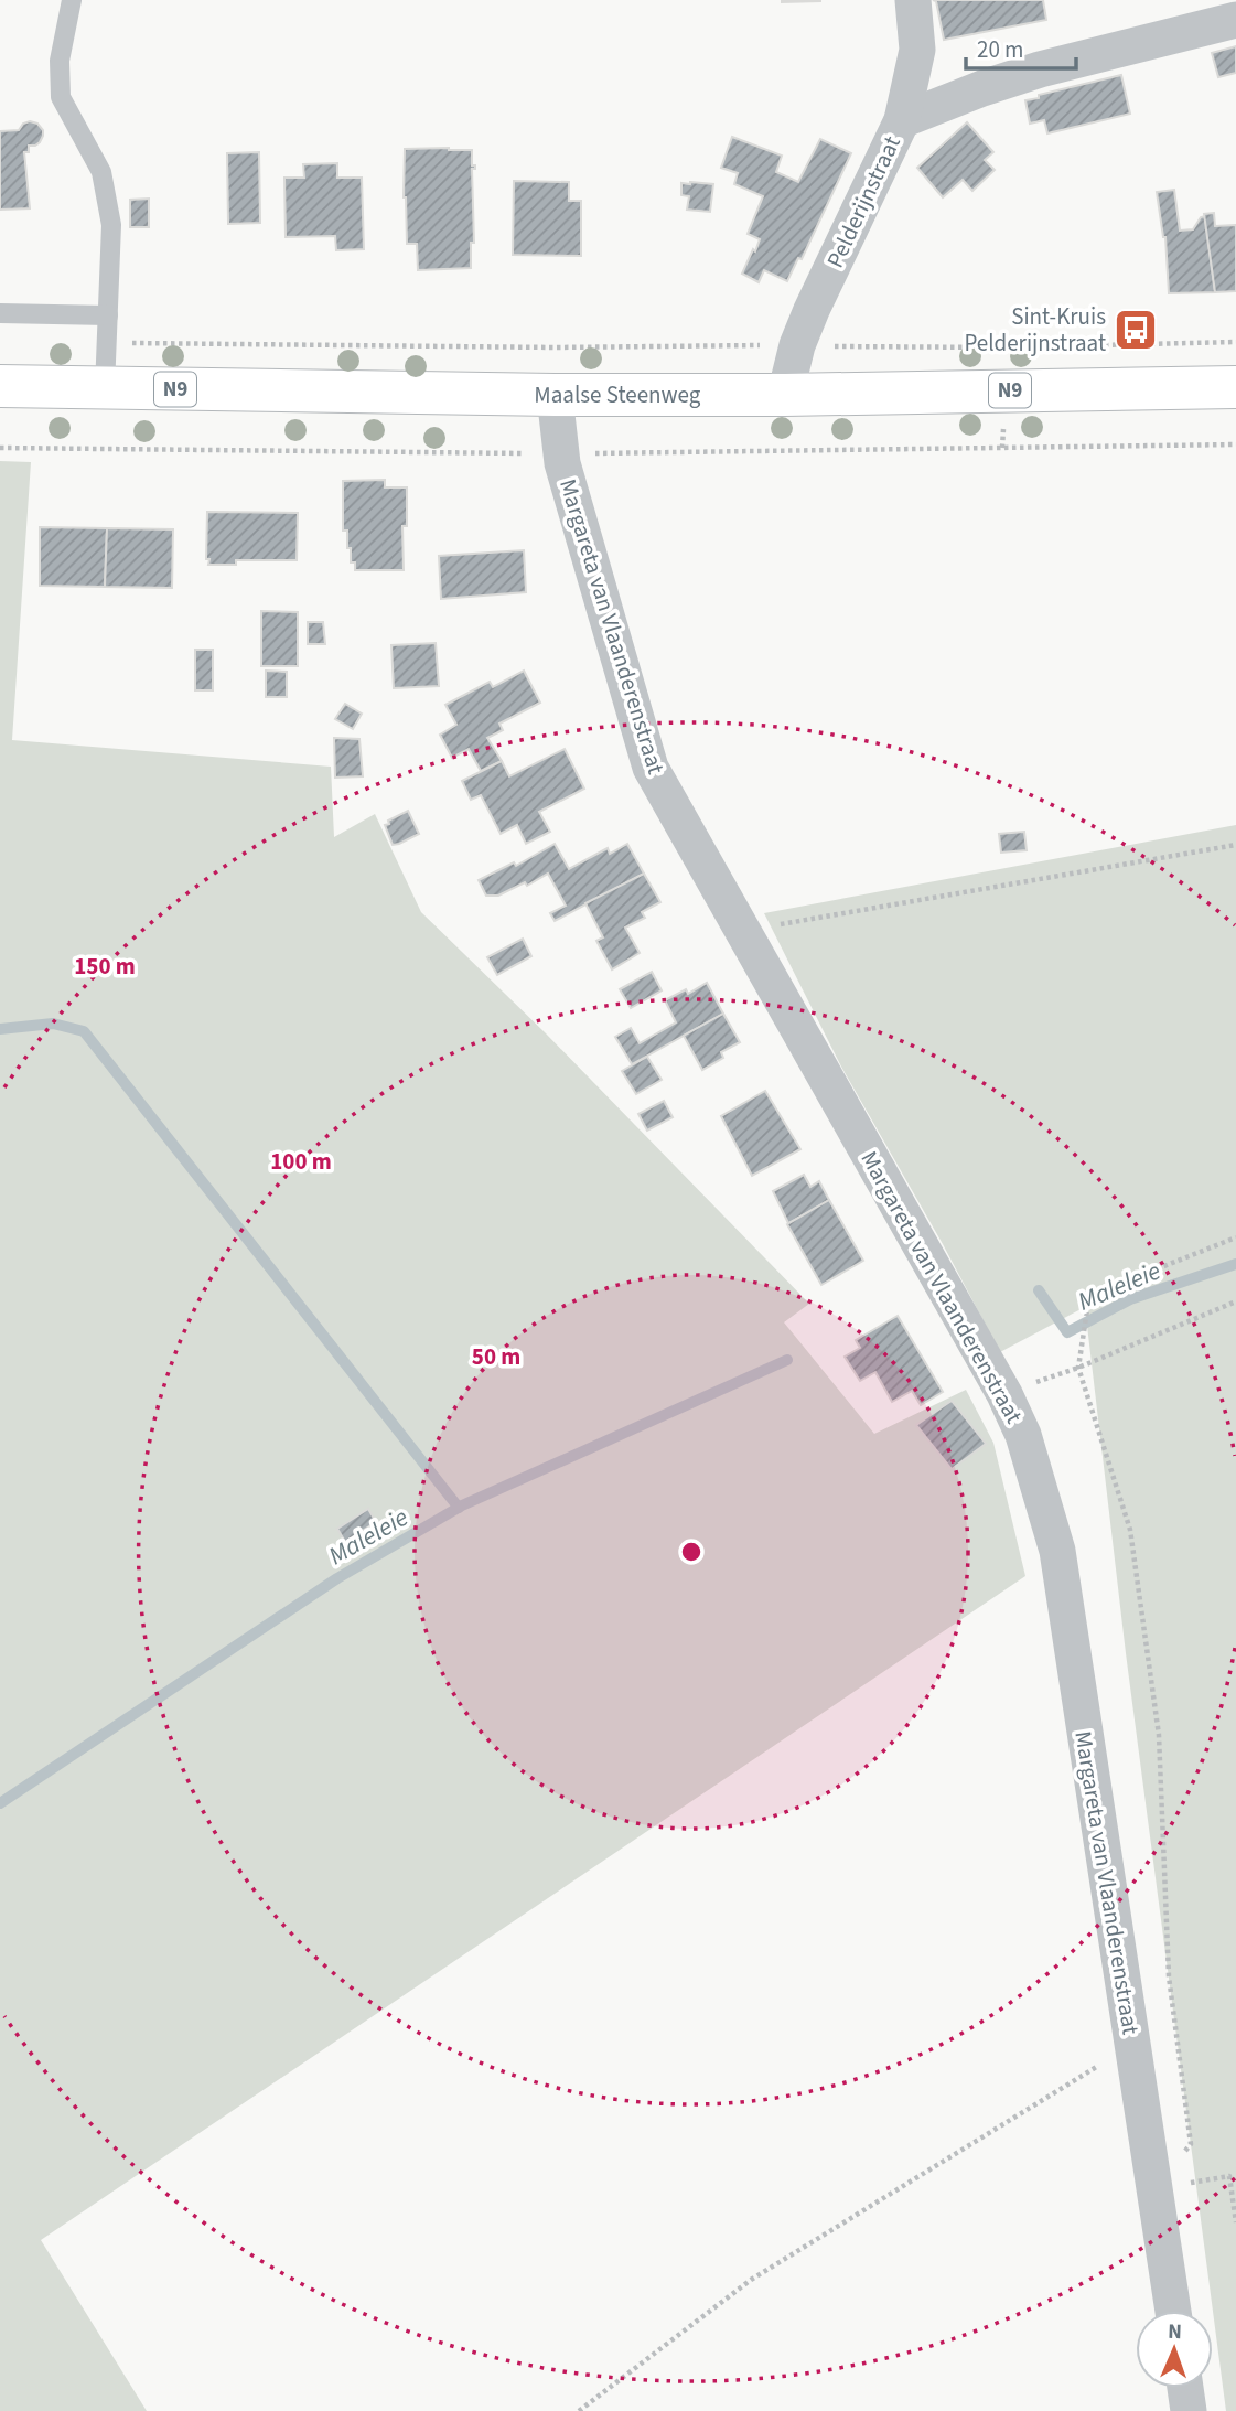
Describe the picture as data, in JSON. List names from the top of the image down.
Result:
{
  "streets": {
    "main road": ["N9", "Maalse Steenweg"],
    "street": ["Pelderijnstraat", "Margareta van Vlaanderenstraat"]
  },
  "crossings": [
    ["Pelderijnstraat", "Maalse Steenweg"],
    ["Maalse Steenweg", "Margareta van Vlaanderenstraat"]
  ],
  "water": ["Maleleie"],
  "places": {
    "bus stop": ["Sint-Kruis Pelderijnstraat"]
  },
  "scale_bar": "20 m",
  "north": "top",
  "rings": ["150 m", "100 m", "50 m"]
}
